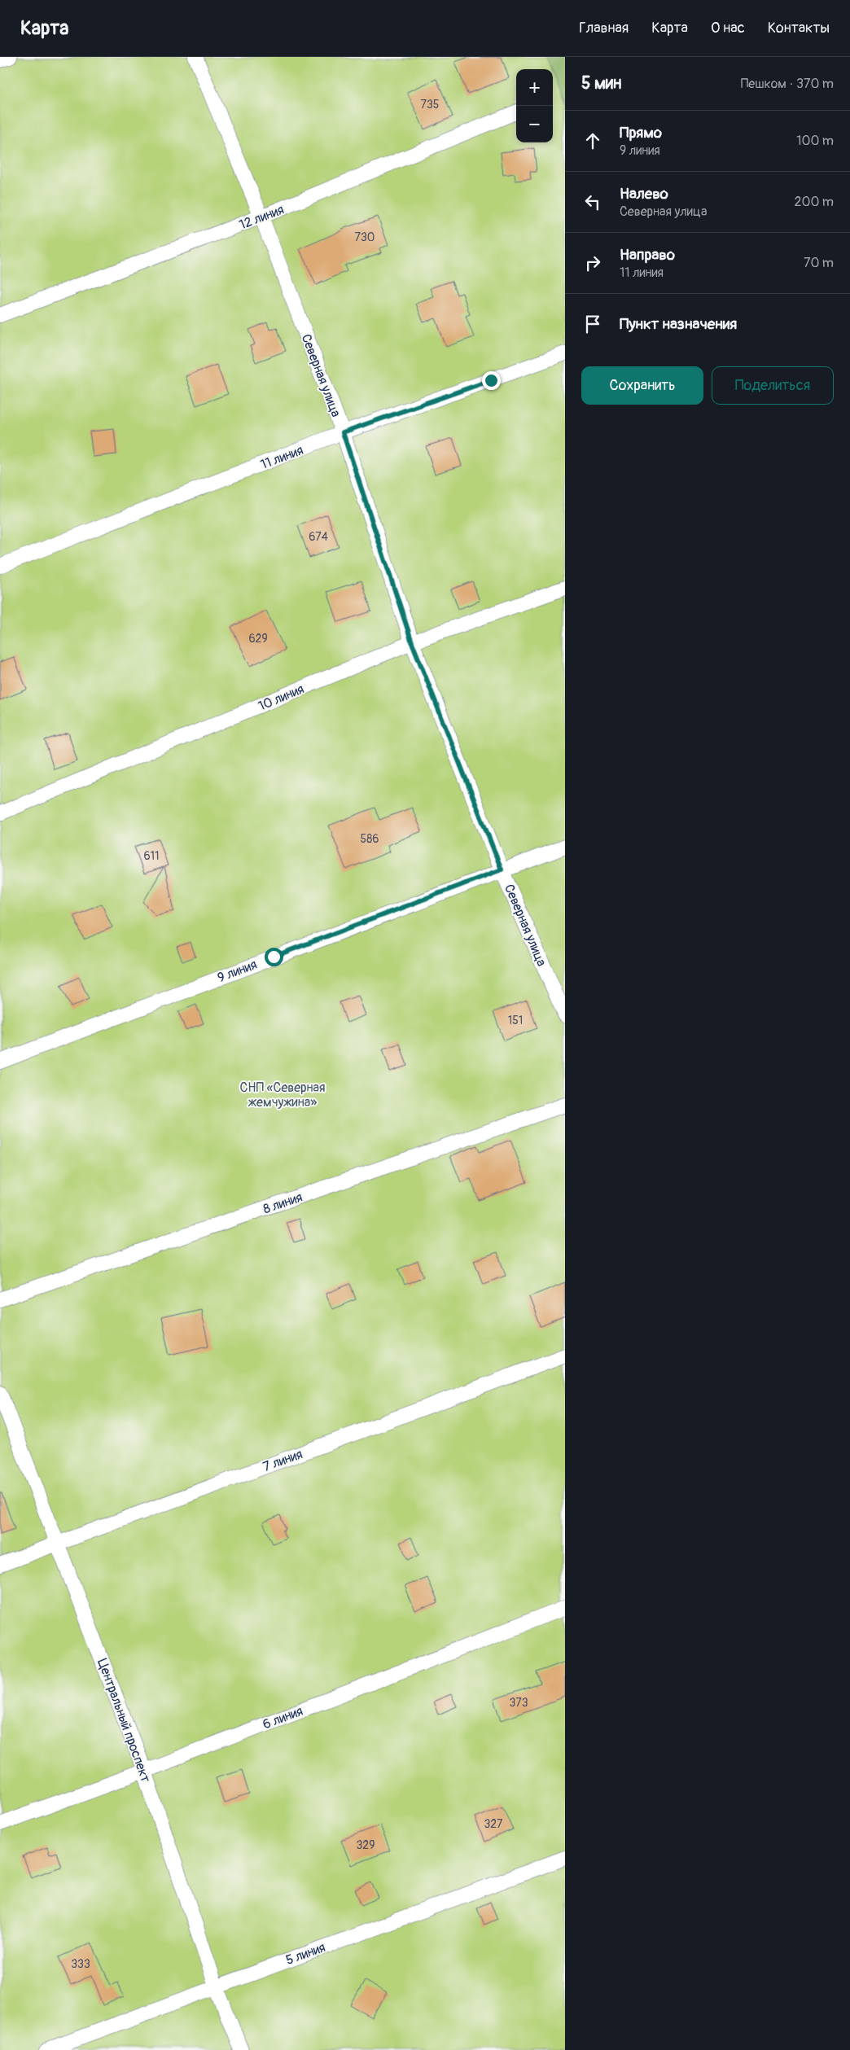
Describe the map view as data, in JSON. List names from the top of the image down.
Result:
{
  "streets": {
    "street": [
      "12 линия",
      "Северная улица",
      "11 линия",
      "10 линия",
      "9 линия",
      "8 линия",
      "7 линия",
      "6 линия",
      "Центральный проспект",
      "5 линия"
    ]
  },
  "crossings": [
    ["12 линия", "Северная улица"],
    ["Северная улица", "11 линия"],
    ["Северная улица", "10 линия"],
    ["Северная улица", "9 линия"],
    ["7 линия", "Центральный проспект"],
    ["6 линия", "Центральный проспект"],
    ["Центральный проспект", "5 линия"]
  ],
  "parks": ["СНП «Северная жемчужина»"],
  "house_numbers": [
    "735",
    "730",
    "674",
    "629",
    "586",
    "611",
    "151",
    "373",
    "327",
    "329",
    "333"
  ],
  "page": {
    "header": "Карта",
    "nav": [
      "Главная",
      "Карта",
      "О нас",
      "Контакты"
    ],
    "heading": ["5 мин", "Пешком · 370 m"],
    "map_buttons": ["+", "−"],
    "list": [
      ["Прямо", "9 линия", "100 m"],
      ["Налево", "Северная улица", "200 m"],
      ["Направо", "11 линия", "70 m"],
      "Пункт назначения"
    ],
    "buttons": ["Сохранить", "Поделиться"]
  }
}
